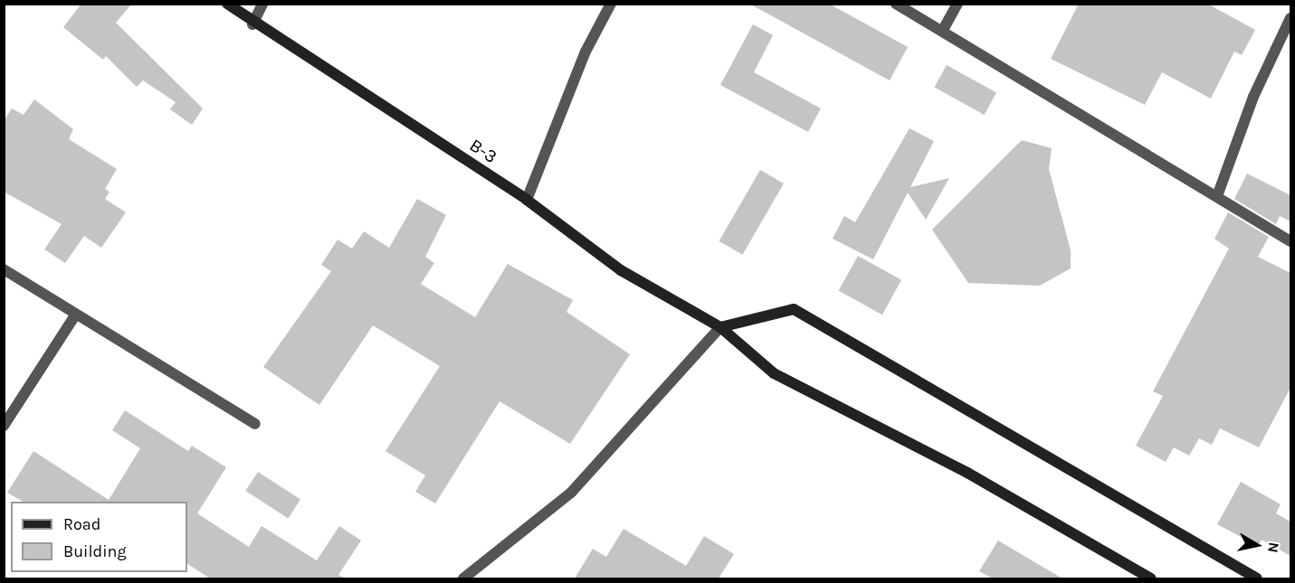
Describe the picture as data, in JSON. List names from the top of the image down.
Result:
{
  "streets": {
    "main road": ["B-3"]
  },
  "legend": ["Road", "Building"],
  "north": "right"
}
